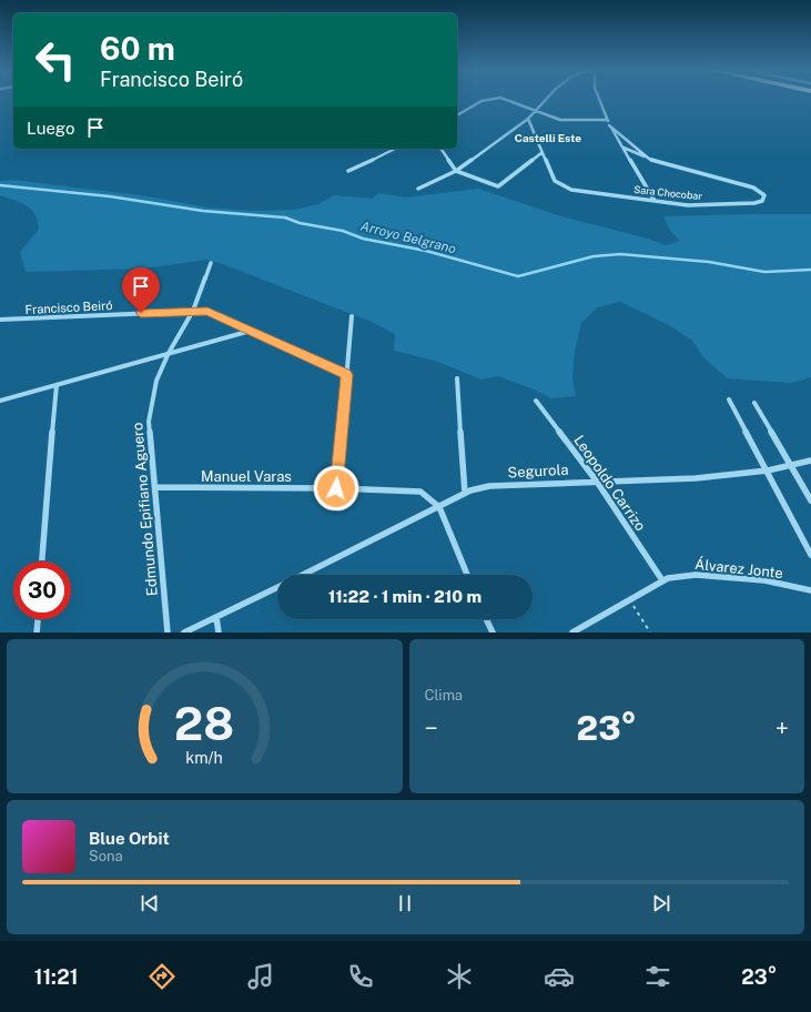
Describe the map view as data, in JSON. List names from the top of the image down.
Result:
{
  "streets": {
    "street": [
      "Sara Chocobar",
      "Francisco Beiró",
      "Segurola",
      "Manuel Varas",
      "Leopoldo Carrizo",
      "Edmundo Epifiano Aguero",
      "Álvarez Jonte"
    ]
  },
  "crossings": [
    ["Francisco Beiró", "Edmundo Epifiano Aguero"],
    ["Segurola", "Manuel Varas"],
    ["Segurola", "Leopoldo Carrizo"],
    ["Manuel Varas", "Edmundo Epifiano Aguero"],
    ["Leopoldo Carrizo", "Álvarez Jonte"]
  ],
  "districts": ["Castelli Este"],
  "water": ["Arroyo Belgrano"],
  "page": {
    "turn": ["60 m", "Francisco Beiró"],
    "then": "Luego",
    "limit": "30",
    "trip": "11:22 · 1 min · 210 m",
    "tile": "Clima",
    "heat": ["−", "23°", "+"],
    "song": ["Blue Orbit", "Sona"],
    "tabs": ["11:21", "23°"],
    "gauge": ["28", "km/h"]
  }
}
